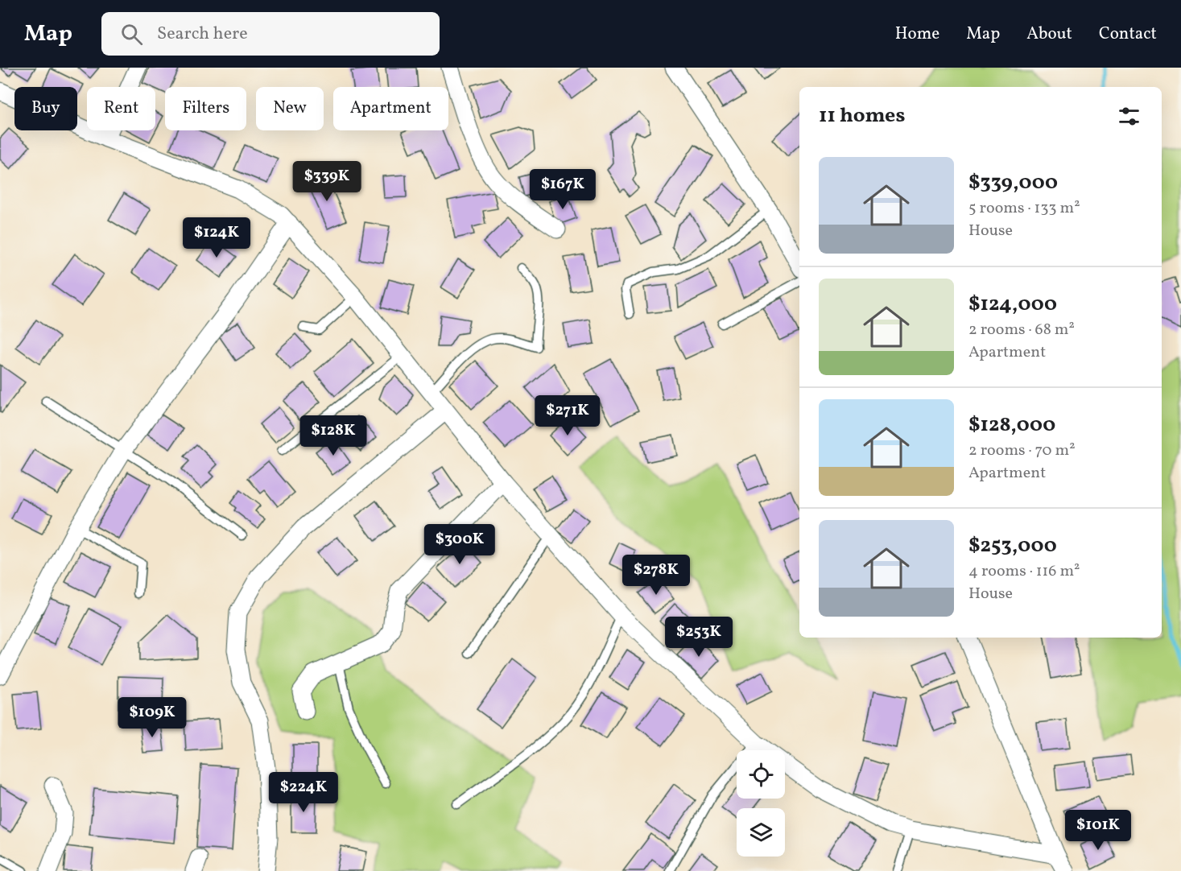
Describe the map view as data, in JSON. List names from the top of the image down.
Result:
{
  "page": {
    "header": "Map",
    "search": "Search here",
    "nav": [
      "Home",
      "Map",
      "About",
      "Contact"
    ],
    "chip": [
      "Buy",
      "Rent",
      "Filters",
      "New",
      "Apartment"
    ],
    "heading": "11 homes",
    "list": [
      {
        "name": "$339,000",
        "note": "5 rooms · 133 m² · House"
      },
      {
        "name": "$124,000",
        "note": "2 rooms · 68 m² · Apartment"
      },
      {
        "name": "$128,000",
        "note": "2 rooms · 70 m² · Apartment"
      },
      {
        "name": "$253,000",
        "note": "4 rooms · 116 m² · House"
      }
    ],
    "price": [
      "$339K",
      "$167K",
      "$124K",
      "$271K",
      "$128K",
      "$300K",
      "$278K",
      "$253K",
      "$109K",
      "$224K",
      "$101K"
    ]
  }
}
